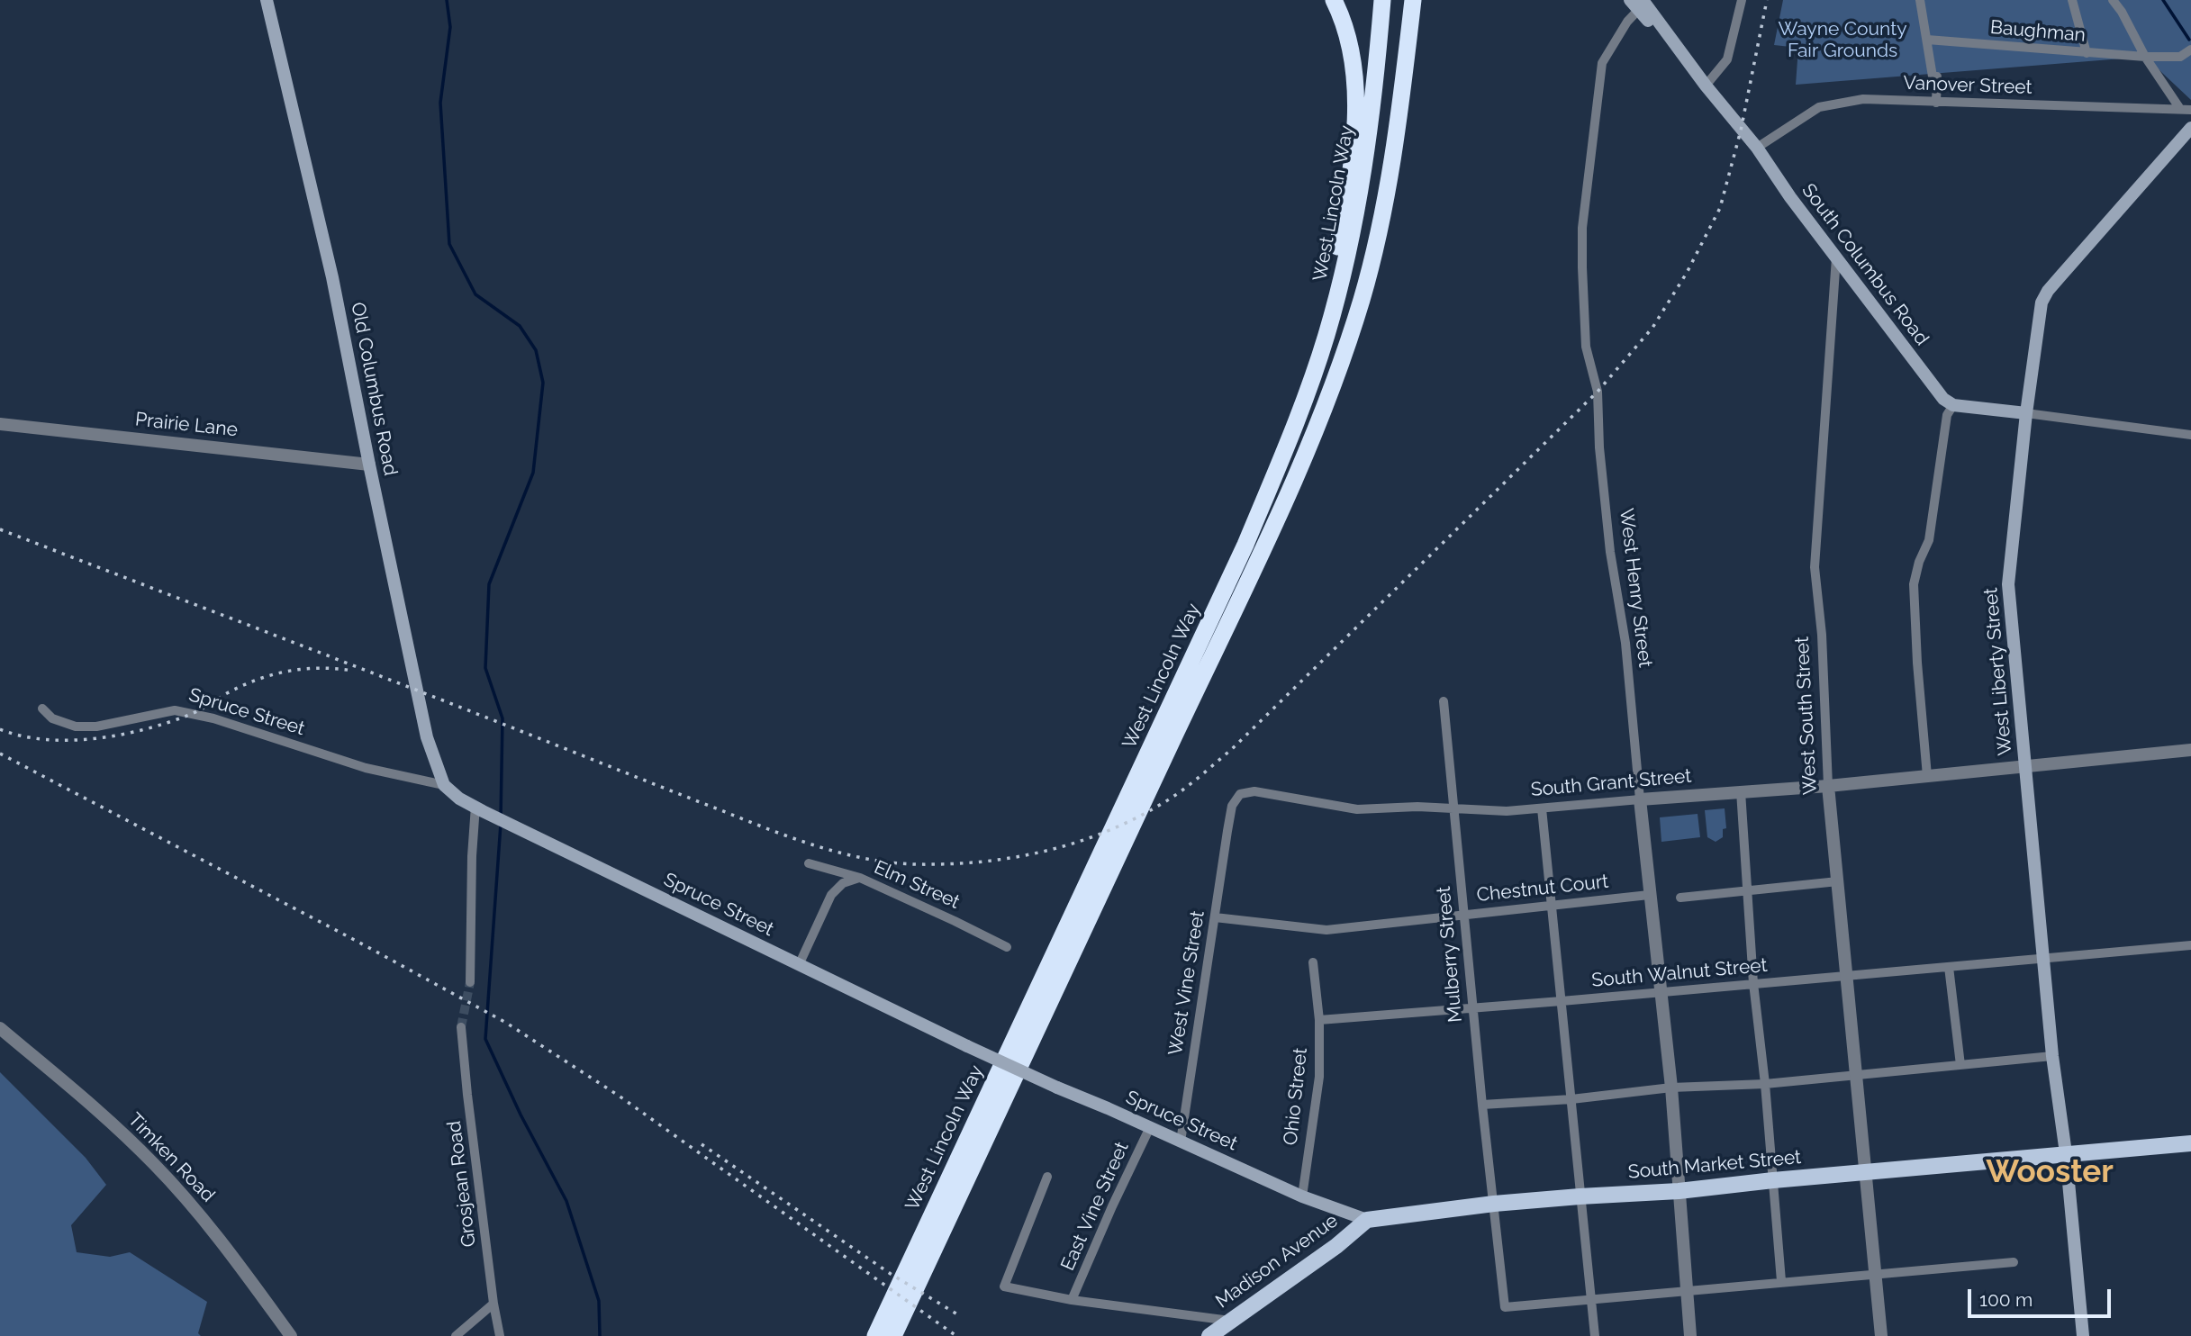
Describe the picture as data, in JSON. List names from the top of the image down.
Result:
{
  "streets": {
    "highway": ["West Lincoln Way"],
    "main road": [
      "South Columbus Road",
      "Old Columbus Road",
      "West Liberty Street",
      "Spruce Street",
      "South Market Street",
      "Madison Avenue"
    ],
    "street": [
      "Baughman",
      "Vanover Street",
      "Prairie Lane",
      "West Henry Street",
      "West South Street",
      "South Grant Street",
      "Elm Street",
      "Chestnut Court",
      "Mulberry Street",
      "South Walnut Street",
      "West Vine Street",
      "Ohio Street",
      "Timken Road",
      "Grosjean Road",
      "East Vine Street"
    ]
  },
  "crossings": [
    ["Vanover Street", "South Columbus Road"],
    ["South Columbus Road", "West Henry Street"],
    ["South Columbus Road", "West South Street"],
    ["Old Columbus Road", "Prairie Lane"],
    ["Old Columbus Road", "Spruce Street"],
    ["West Henry Street", "South Grant Street"],
    ["West Henry Street", "Chestnut Court"],
    ["West Henry Street", "South Walnut Street"],
    ["West Henry Street", "South Market Street"],
    ["West Liberty Street", "South Grant Street"],
    ["West Liberty Street", "South Walnut Street"],
    ["West Liberty Street", "South Market Street"],
    ["Spruce Street", "West Vine Street"],
    ["Spruce Street", "Ohio Street"],
    ["Spruce Street", "South Market Street"],
    ["Spruce Street", "East Vine Street"],
    ["Spruce Street", "Madison Avenue"],
    ["West South Street", "South Grant Street"],
    ["West South Street", "South Walnut Street"],
    ["West South Street", "South Market Street"],
    ["South Grant Street", "Mulberry Street"],
    ["South Grant Street", "West Vine Street"],
    ["Chestnut Court", "Mulberry Street"],
    ["Chestnut Court", "West Vine Street"],
    ["Mulberry Street", "South Walnut Street"],
    ["Mulberry Street", "South Market Street"],
    ["South Walnut Street", "Ohio Street"],
    ["South Market Street", "Madison Avenue"]
  ],
  "districts": ["Wooster"],
  "parks": ["Wayne County Fair Grounds"],
  "scale_bar": "100 m"
}
